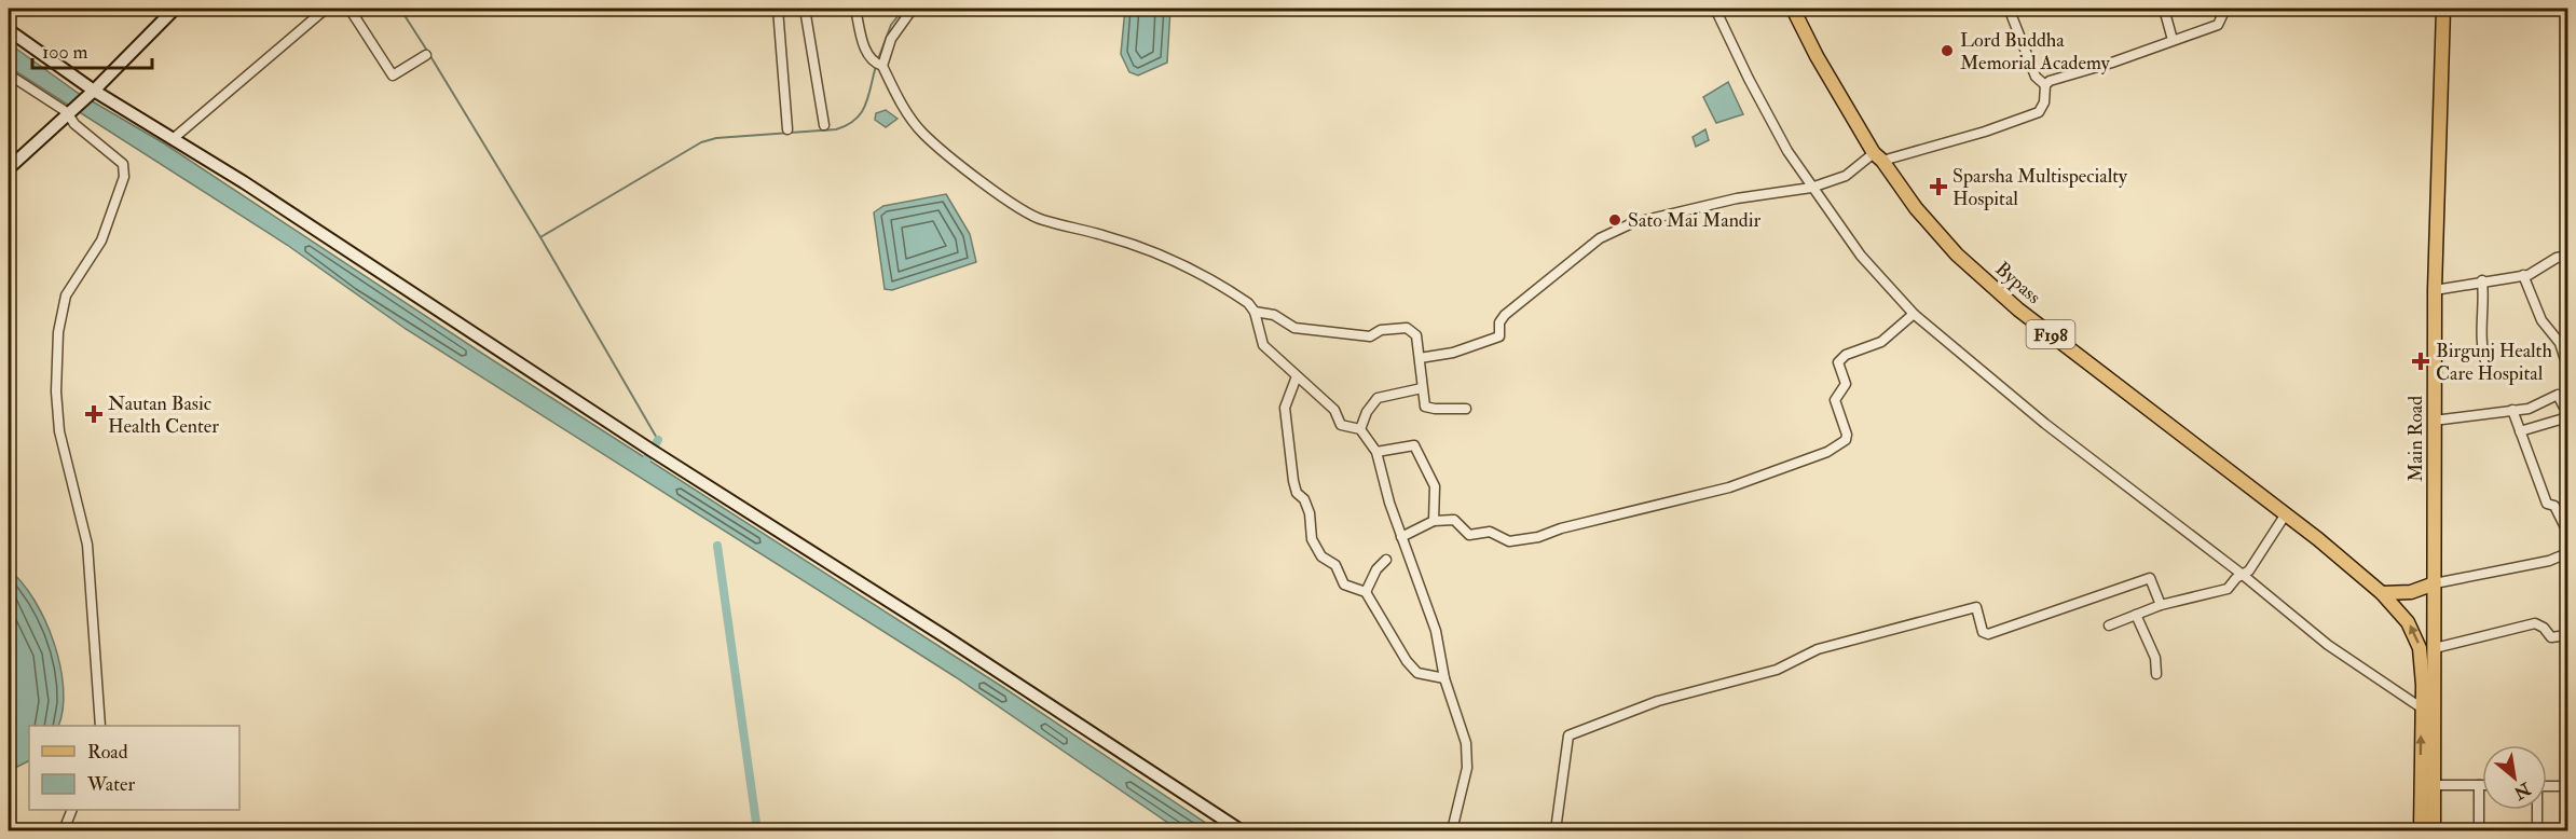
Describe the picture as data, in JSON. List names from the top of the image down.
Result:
{
  "streets": {
    "main road": ["Bypass", "F198", "Main Road"]
  },
  "places": {
    "other": ["Lord Buddha Memorial Academy", "Sato Mai Mandir"],
    "health": ["Sparsha Multispecialty Hospital", "Birgunj Health Care Hospital", "Nautan Basic Health Center"]
  },
  "legend": ["Road", "Water"],
  "scale_bar": "100 m",
  "north": "bottom right"
}
